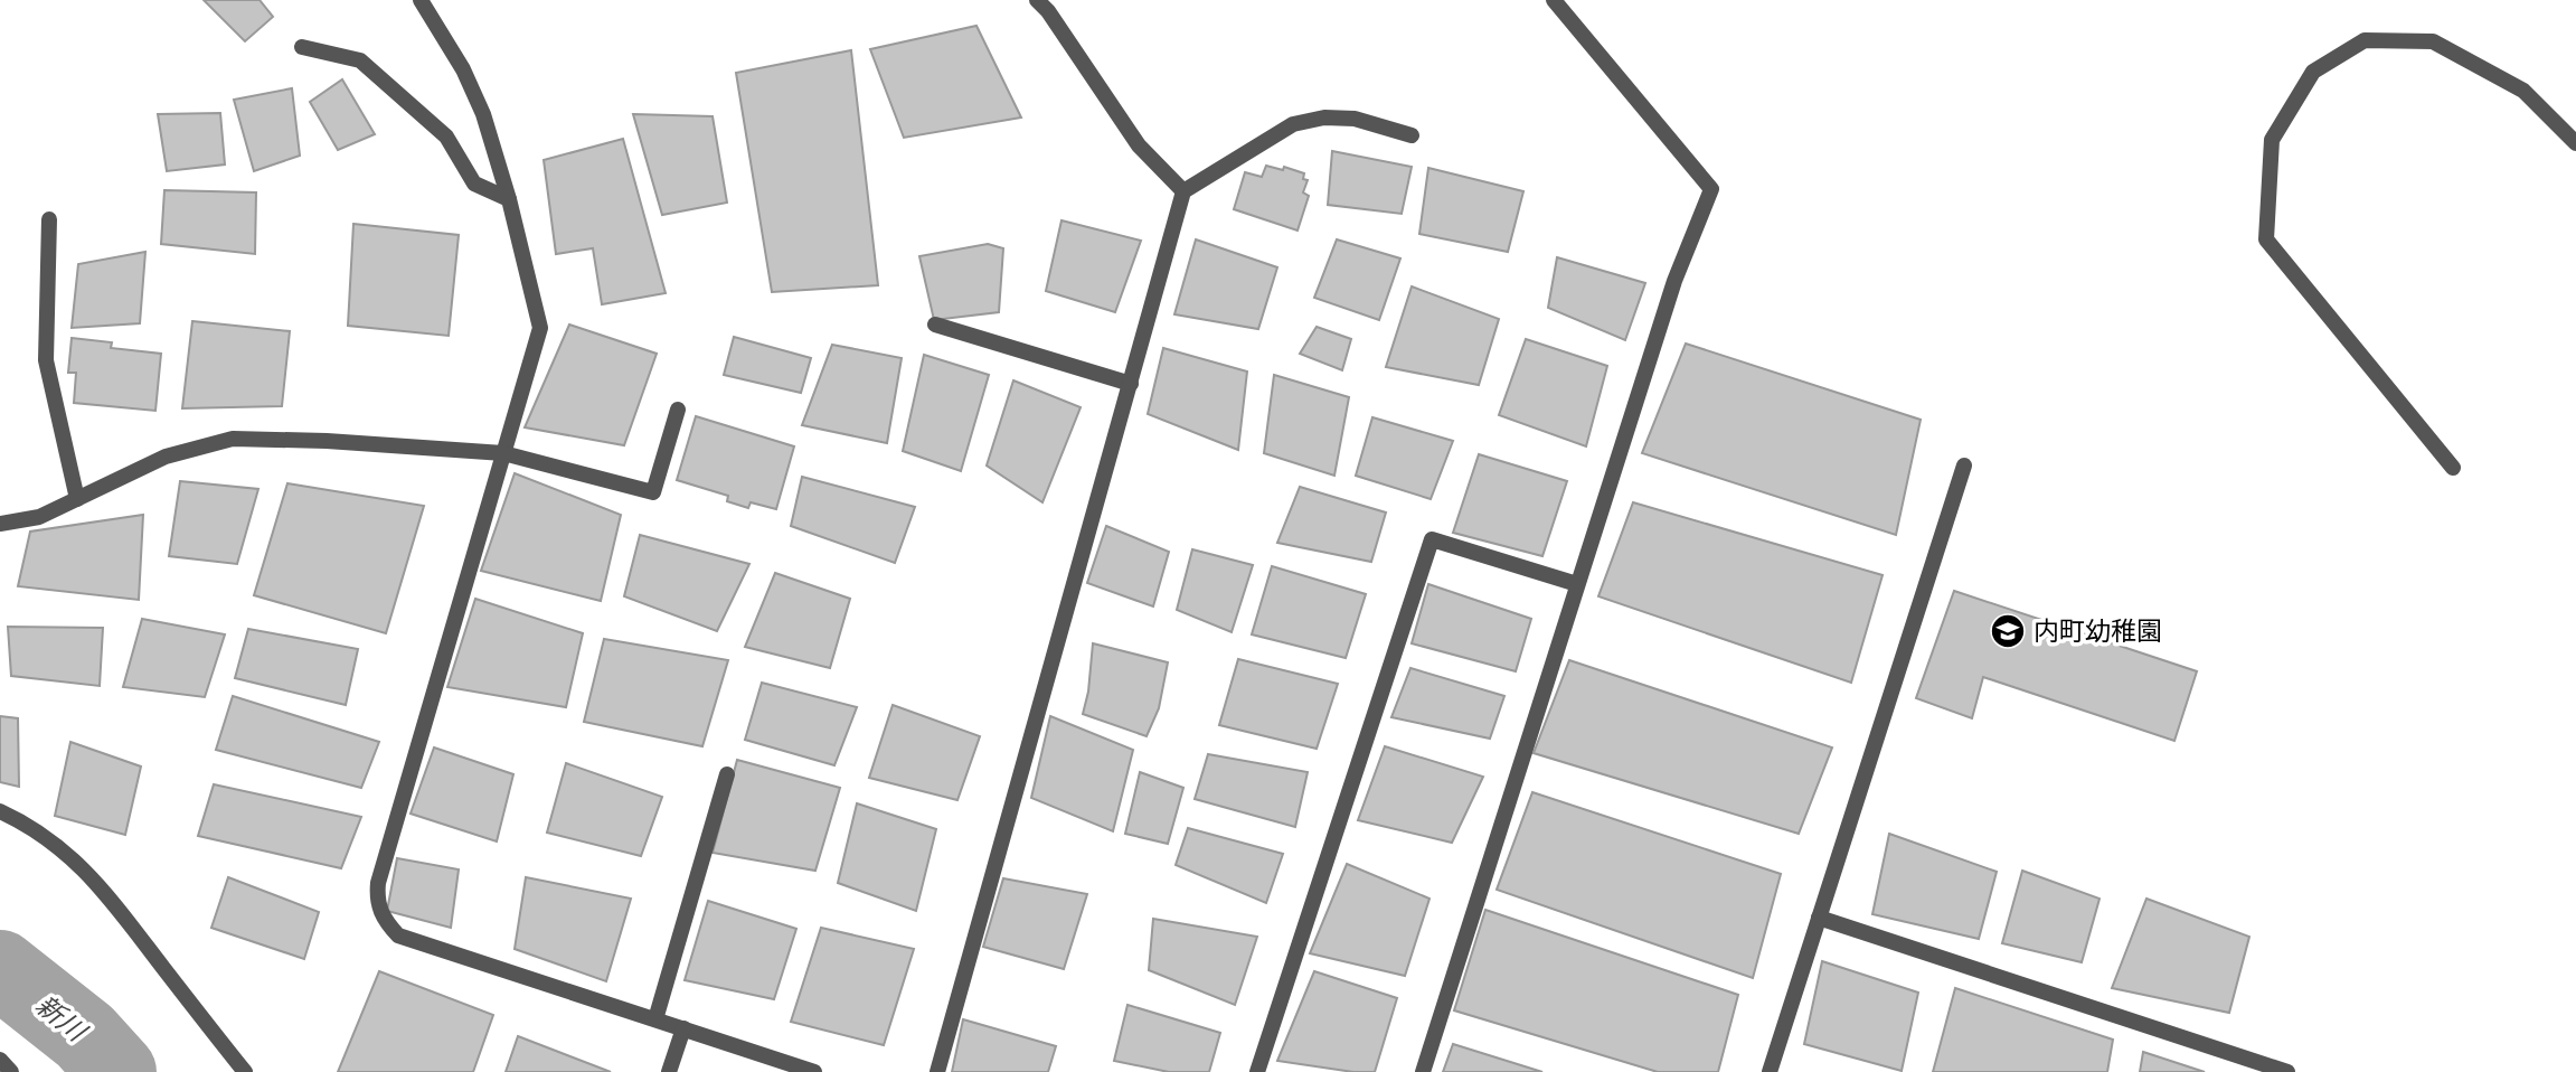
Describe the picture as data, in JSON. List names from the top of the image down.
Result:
{
  "water": ["新川"],
  "places": {
    "school or university": ["内町幼稚園"]
  }
}
